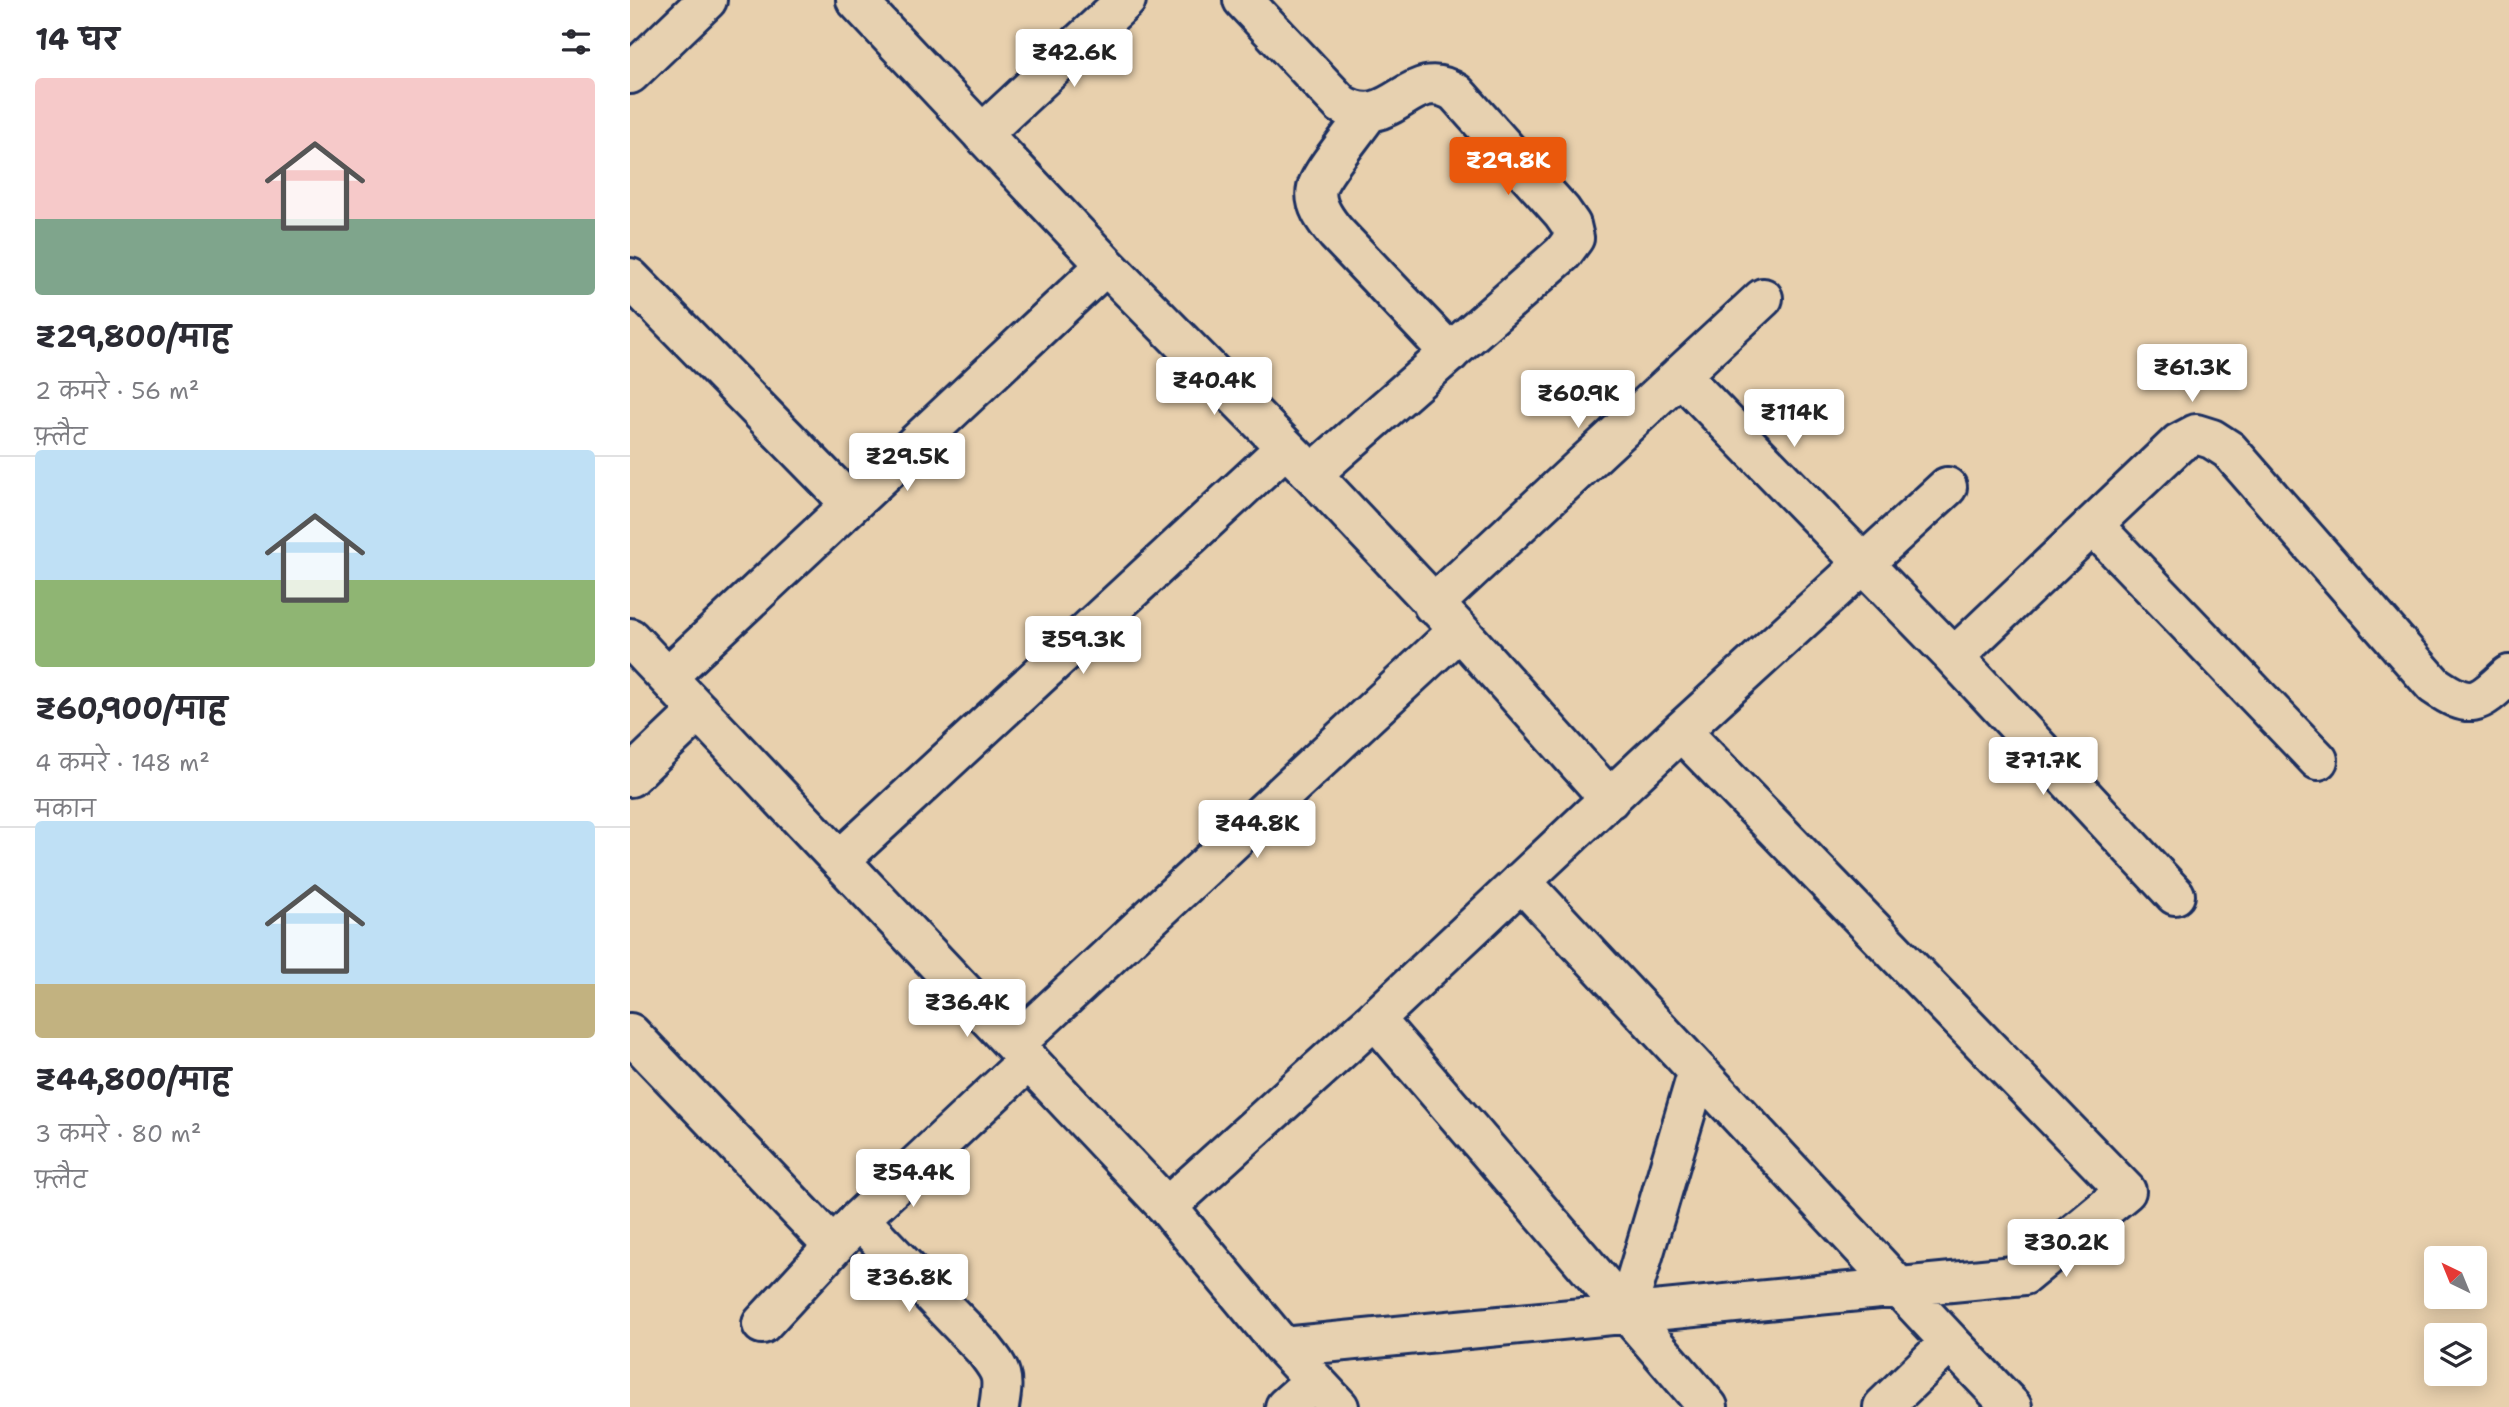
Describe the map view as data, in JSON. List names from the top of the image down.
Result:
{
  "north": "top left",
  "page": {
    "heading": "14 घर",
    "price": [
      "₹42.6K",
      "₹29.8K",
      "₹61.3K",
      "₹40.4K",
      "₹60.9K",
      "₹114K",
      "₹29.5K",
      "₹59.3K",
      "₹71.7K",
      "₹44.8K",
      "₹36.4K",
      "₹54.4K",
      "₹30.2K",
      "₹36.8K"
    ],
    "list": [
      {
        "name": "₹29,800/माह",
        "note": "2 कमरे · 56 m² · फ़्लैट"
      },
      {
        "name": "₹60,900/माह",
        "note": "4 कमरे · 148 m² · मकान"
      },
      {
        "name": "₹44,800/माह",
        "note": "3 कमरे · 80 m² · फ़्लैट"
      }
    ]
  }
}
